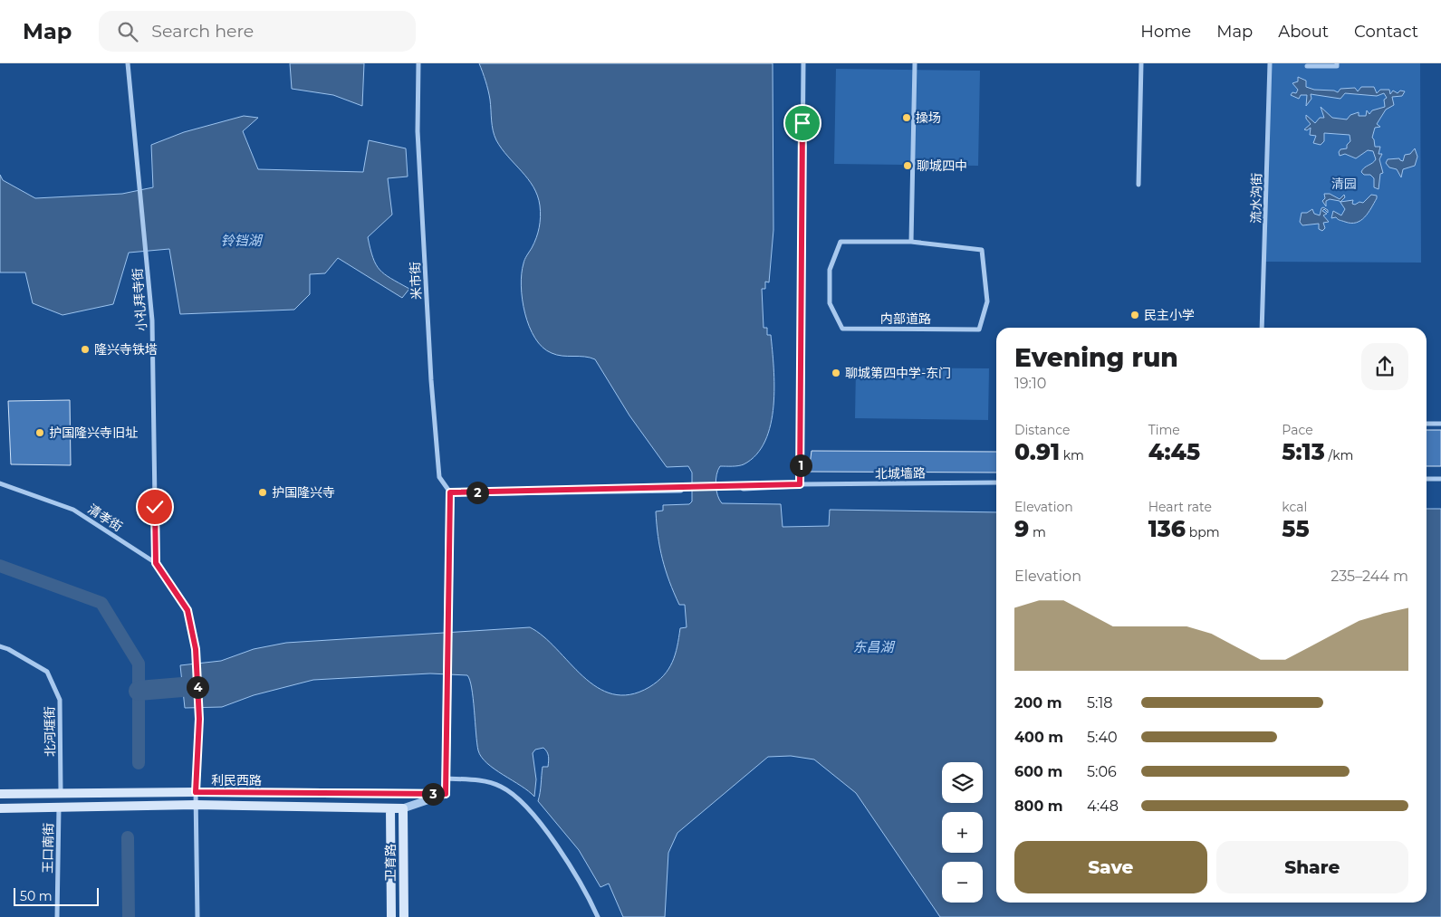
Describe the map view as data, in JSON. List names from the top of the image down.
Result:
{
  "streets": {
    "main road": ["利民西路", "卫育路"],
    "street": [
      "流水沟街",
      "米市街",
      "小礼拜寺街",
      "内部道路",
      "北城墙路",
      "清孝街",
      "北河堐街",
      "王口南街"
    ]
  },
  "crossings": [
    ["小礼拜寺街", "清孝街"],
    ["清孝街", "利民西路"],
    ["北河堐街", "利民西路"],
    ["利民西路", "王口南街"],
    ["利民西路", "卫育路"]
  ],
  "water": ["铃铛湖", "东昌湖"],
  "parks": ["清园"],
  "places": [
    "操场",
    "聊城四中",
    "民主小学",
    "隆兴寺铁塔",
    "聊城第四中学-东门",
    "护国隆兴寺旧址",
    "护国隆兴寺"
  ],
  "scale_bar": "50 m",
  "page": {
    "header": "Map",
    "search": "Search here",
    "nav": [
      "Home",
      "Map",
      "About",
      "Contact"
    ],
    "heading": ["Evening run", "19:10"],
    "stats": [
      ["Distance", "0.91 km"],
      ["Time", "4:45"],
      ["Pace", "5:13 /km"],
      ["Elevation", "9 m"],
      ["Heart rate", "136 bpm"],
      ["kcal", "55"]
    ],
    "pins": [
      "1",
      "2",
      "4",
      "3"
    ],
    "chart": ["Elevation", "235–244 m"],
    "list": [
      {
        "name": "200 m",
        "note": "5:18"
      },
      {
        "name": "400 m",
        "note": "5:40"
      },
      {
        "name": "600 m",
        "note": "5:06"
      },
      {
        "name": "800 m",
        "note": "4:48"
      }
    ],
    "map_buttons": ["+", "−"],
    "buttons": ["Save", "Share"],
    "scale": "50 m"
  }
}
